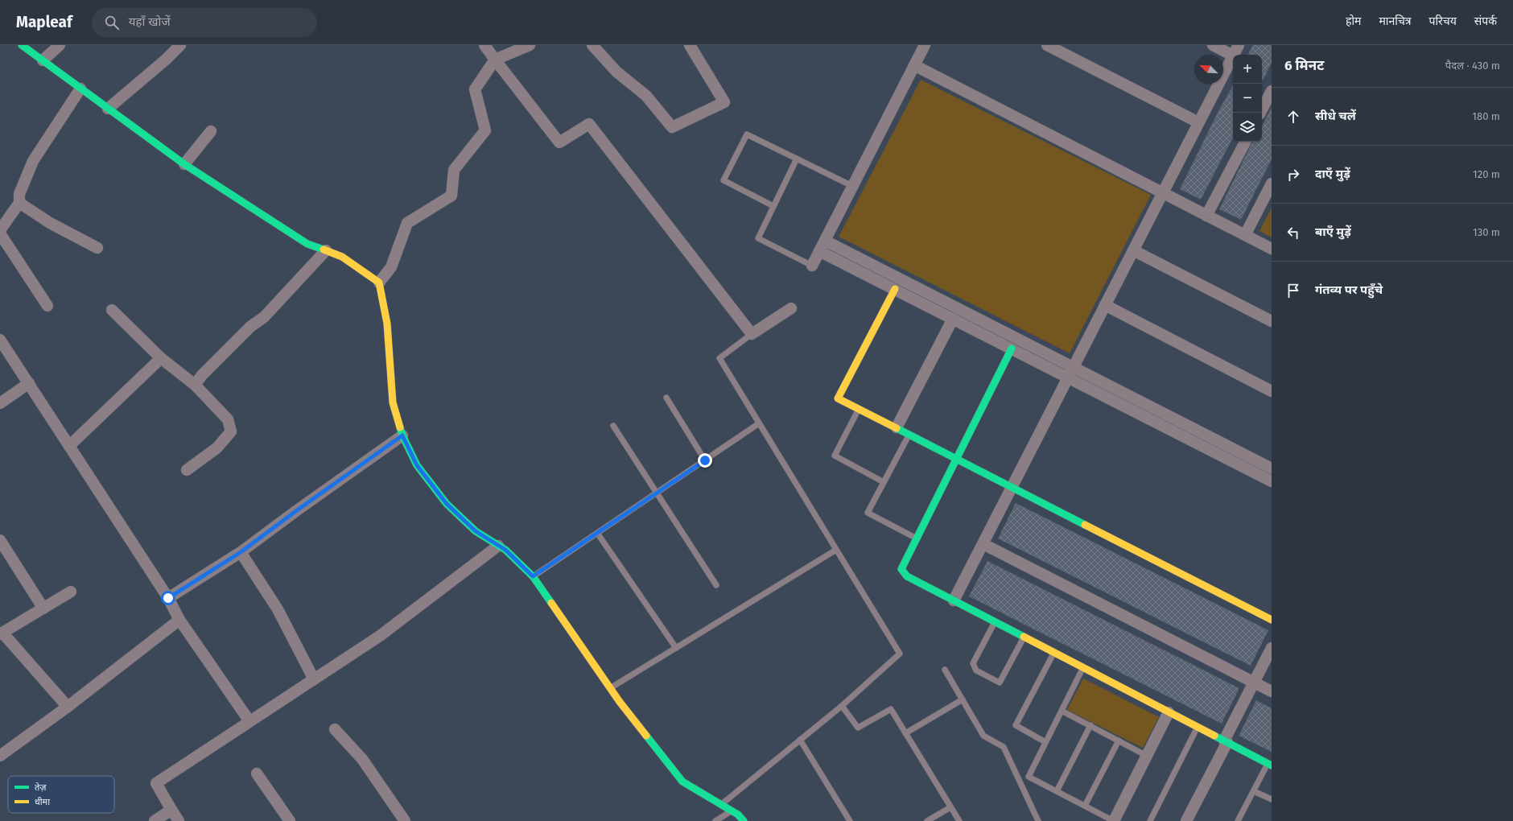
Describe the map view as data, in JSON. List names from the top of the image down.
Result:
{
  "legend": ["तेज़", "धीमा"],
  "north": "top left",
  "page": {
    "header": "Mapleaf",
    "search": "यहाँ खोजें",
    "nav": [
      "होम",
      "मानचित्र",
      "परिचय",
      "संपर्क"
    ],
    "heading": ["6 मिनट", "पैदल · 430 m"],
    "map_buttons": ["+", "−"],
    "list": [
      ["सीधे चलें", "180 m"],
      ["दाएँ मुड़ें", "120 m"],
      ["बाएँ मुड़ें", "130 m"],
      "गंतव्य पर पहुँचे"
    ]
  }
}
